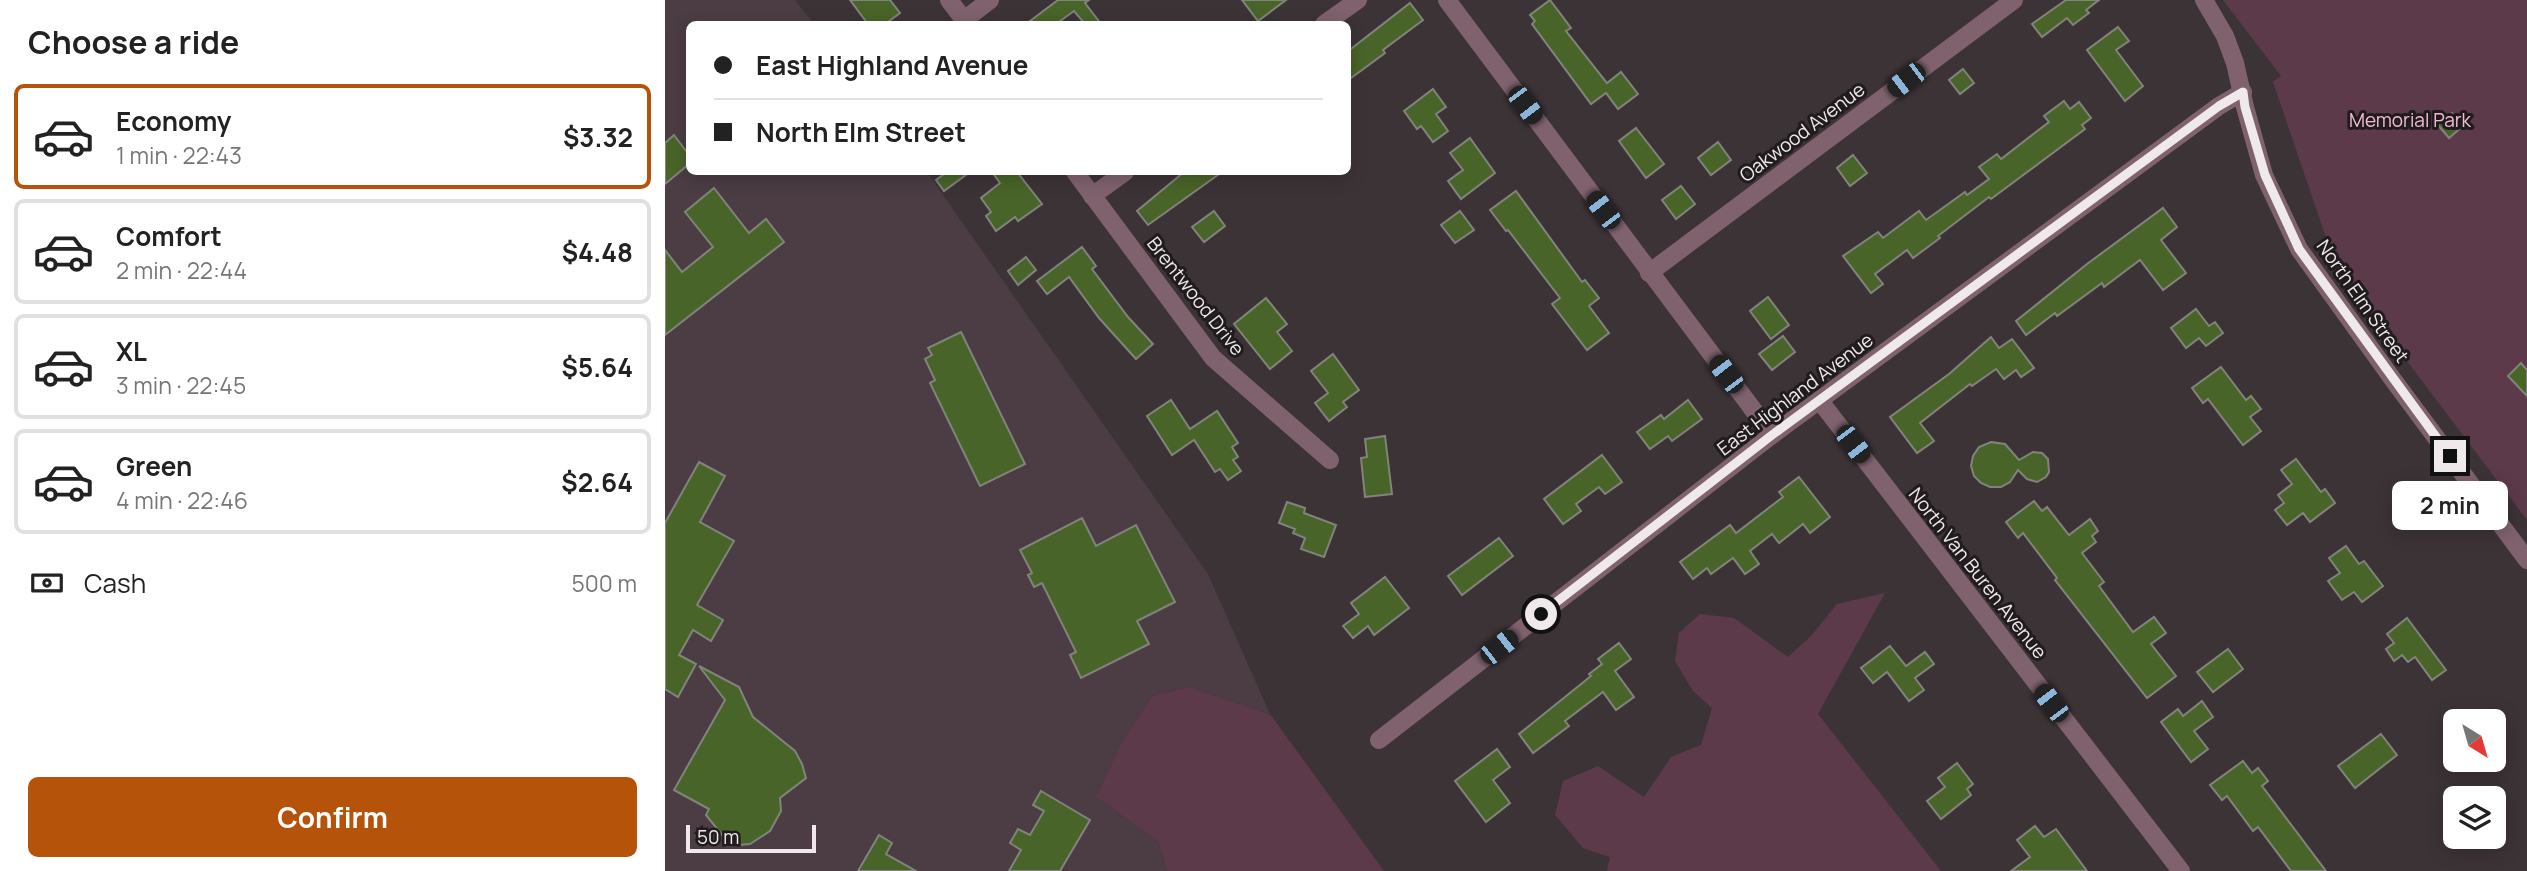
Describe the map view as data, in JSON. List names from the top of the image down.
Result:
{
  "streets": {
    "street": [
      "Oakwood Avenue",
      "Brentwood Drive",
      "North Elm Street",
      "East Highland Avenue",
      "North Van Buren Avenue"
    ]
  },
  "crossings": [
    ["North Elm Street", "East Highland Avenue"],
    ["East Highland Avenue", "North Van Buren Avenue"]
  ],
  "parks": ["Memorial Park"],
  "scale_bar": "50 m",
  "north": "bottom right",
  "page": {
    "heading": "Choose a ride",
    "banner": ["East Highland Avenue", "North Elm Street"],
    "list": [
      {
        "name": "Economy",
        "note": "1 min · 22:43",
        "value": "$3.32"
      },
      {
        "name": "Comfort",
        "note": "2 min · 22:44",
        "value": "$4.48"
      },
      {
        "name": "XL",
        "note": "3 min · 22:45",
        "value": "$5.64"
      },
      {
        "name": "Green",
        "note": "4 min · 22:46",
        "value": "$2.64"
      }
    ],
    "bubble": "2 min",
    "pay": ["Cash", "500 m"],
    "buttons": "Confirm",
    "scale": "50 m"
  }
}
